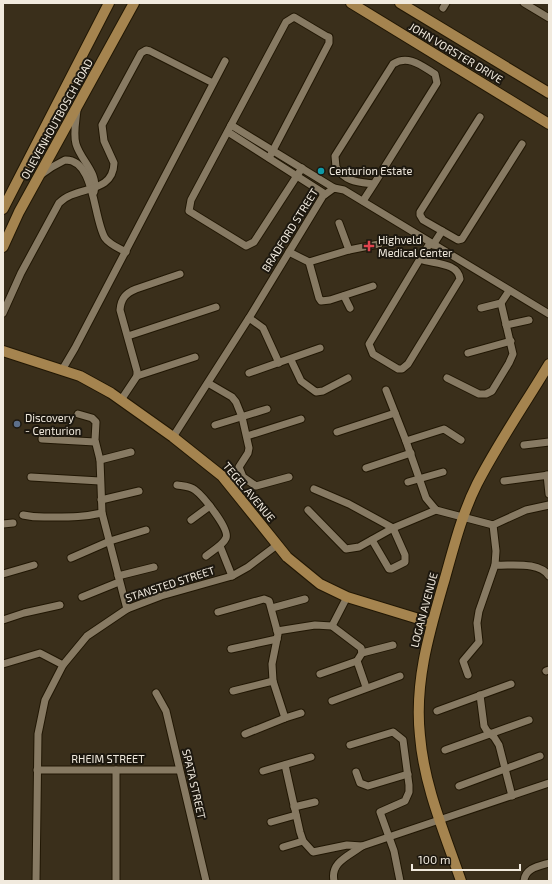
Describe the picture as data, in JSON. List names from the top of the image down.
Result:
{
  "streets": {
    "street": [
      "JOHN VORSTER DRIVE",
      "OLIEVENHOUTBOSCH ROAD",
      "BRADFORD STREET",
      "TEGEL AVENUE",
      "STANSTED STREET",
      "LOGAN AVENUE",
      "RHEIM STREET",
      "SPATA STREET"
    ]
  },
  "crossings": [
    ["BRADFORD STREET", "TEGEL AVENUE"],
    ["TEGEL AVENUE", "STANSTED STREET"],
    ["TEGEL AVENUE", "LOGAN AVENUE"],
    ["STANSTED STREET", "RHEIM STREET"],
    ["RHEIM STREET", "SPATA STREET"]
  ],
  "places": {
    "other": ["Centurion Estate", "Discovery - Centurion"],
    "health": ["Highveld Medical Center"]
  },
  "scale_bar": "100 m"
}
